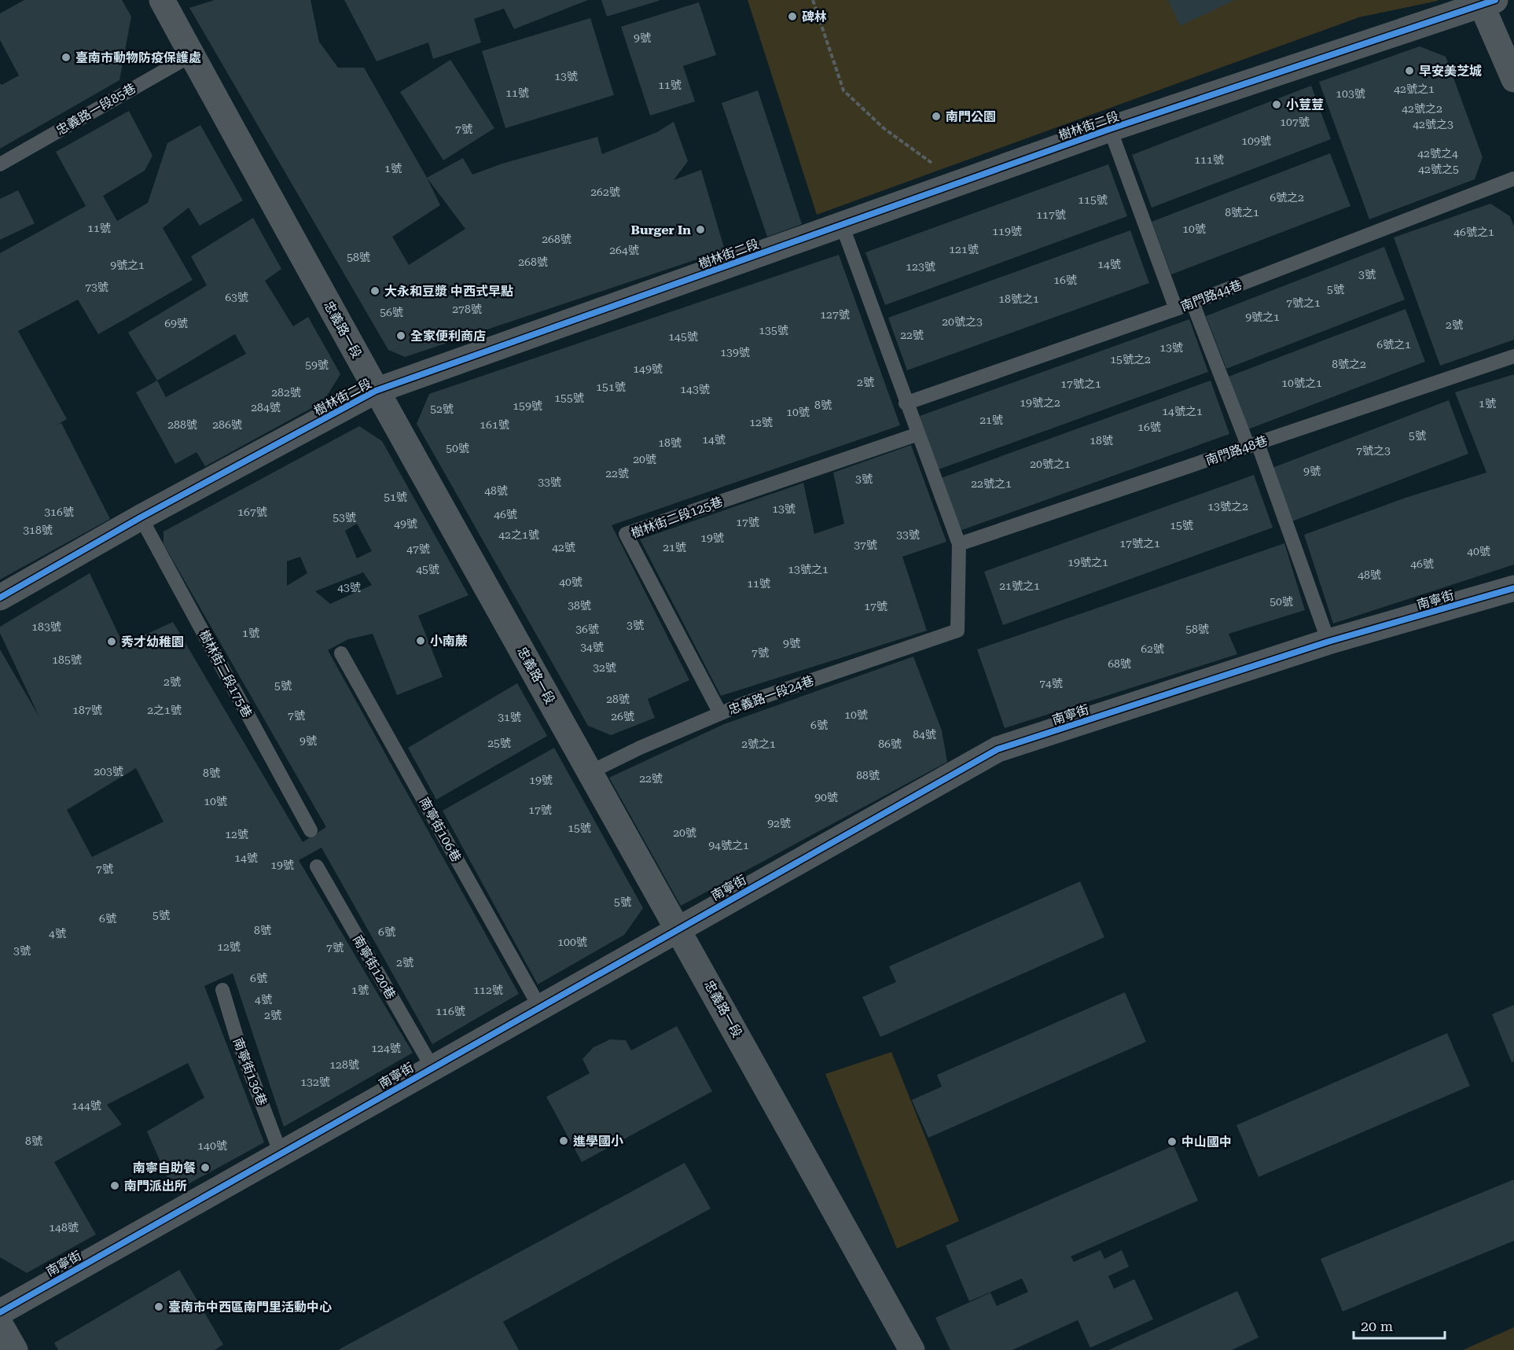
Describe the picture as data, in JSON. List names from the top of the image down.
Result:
{
  "streets": {
    "street": ["樹林街二段", "忠義路一段", "南寧街"],
    "lane": [
      "忠義路一段85巷",
      "南門路44巷",
      "南門路48巷",
      "樹林街二段125巷",
      "樹林街二段175巷",
      "忠義路一段24巷",
      "南寧街106巷",
      "南寧街120巷",
      "南寧街136巷"
    ]
  },
  "crossings": [
    ["忠義路一段85巷", "忠義路一段"],
    ["樹林街二段", "忠義路一段"],
    ["樹林街二段", "樹林街二段175巷"],
    ["忠義路一段", "南寧街"],
    ["忠義路一段", "忠義路一段24巷"],
    ["南門路48巷", "忠義路一段24巷"],
    ["樹林街二段125巷", "忠義路一段24巷"],
    ["南寧街", "南寧街106巷"],
    ["南寧街", "南寧街120巷"],
    ["南寧街", "南寧街136巷"]
  ],
  "places": [
    "碑林",
    "臺南市動物防疫保護處",
    "早安美芝城",
    "小荳荳",
    "南門公園",
    "Burger In",
    "大永和豆漿 中西式早點",
    "全家便利商店",
    "小南蕨",
    "秀才幼稚園",
    "進學國小",
    "中山國中",
    "南寧自助餐",
    "南門派出所",
    "臺南市中西區南門里活動中心"
  ],
  "house_numbers": [
    "9號",
    "13號",
    "11號",
    "42號之1",
    "11號",
    "103號",
    "42號之2",
    "107號",
    "42號之3",
    "7號",
    "109號",
    "42號之4",
    "111號",
    "1號",
    "42號之5",
    "262號",
    "6號之2",
    "115號",
    "8號之1",
    "117號",
    "11號",
    "10號",
    "119號",
    "46號之1",
    "268號",
    "121號",
    "264號",
    "58號",
    "268號",
    "14號",
    "9號之1",
    "123號",
    "3號",
    "16號",
    "73號",
    "5號",
    "63號",
    "18號之1",
    "7號之1",
    "278號",
    "56號",
    "127號",
    "9號之1",
    "20號之3",
    "69號",
    "2號",
    "135號",
    "22號",
    "145號",
    "6號之1",
    "13號",
    "139號",
    "15號之2",
    "8號之2",
    "59號",
    "149號",
    "2號",
    "10號之1",
    "17號之1",
    "151號",
    "143號",
    "282號",
    "155號",
    "19號之2",
    "1號",
    "8號",
    "159號",
    "284號",
    "52號",
    "14號之1",
    "10號",
    "21號",
    "12號",
    "288號",
    "286號",
    "161號",
    "16號",
    "5號",
    "14號",
    "18號",
    "18號",
    "50號",
    "7號之3",
    "20號",
    "20號之1",
    "9號",
    "22號",
    "3號",
    "33號",
    "22號之1",
    "48號",
    "51號",
    "13號之2",
    "13號",
    "316號",
    "167號",
    "46號",
    "53號",
    "17號",
    "49號",
    "15號",
    "318號",
    "42之1號",
    "33號",
    "19號",
    "17號之1",
    "37號",
    "42號",
    "21號",
    "47號",
    "40號",
    "19號之1",
    "46號",
    "45號",
    "13號之1",
    "48號",
    "40號",
    "11號",
    "21號之1",
    "43號",
    "50號",
    "38號",
    "17號",
    "3號",
    "183號",
    "36號",
    "58號",
    "1號",
    "9號",
    "34號",
    "62號",
    "7號",
    "185號",
    "68號",
    "32號",
    "2號",
    "74號",
    "5號",
    "28號",
    "187號",
    "2之1號",
    "10號",
    "7號",
    "26號",
    "31號",
    "6號",
    "84號",
    "9號",
    "25號",
    "2號之1",
    "86號",
    "203號",
    "8號",
    "88號",
    "22號",
    "19號",
    "90號",
    "10號",
    "17號",
    "92號",
    "15號",
    "20號",
    "12號",
    "94號之1",
    "14號",
    "19號",
    "7號",
    "5號",
    "5號",
    "6號",
    "8號",
    "6號",
    "4號",
    "100號",
    "12號",
    "7號",
    "3號",
    "2號",
    "6號",
    "1號",
    "112號",
    "4號",
    "116號",
    "2號",
    "124號",
    "128號",
    "132號",
    "144號",
    "8號",
    "140號",
    "148號"
  ],
  "scale_bar": "20 m"
}
